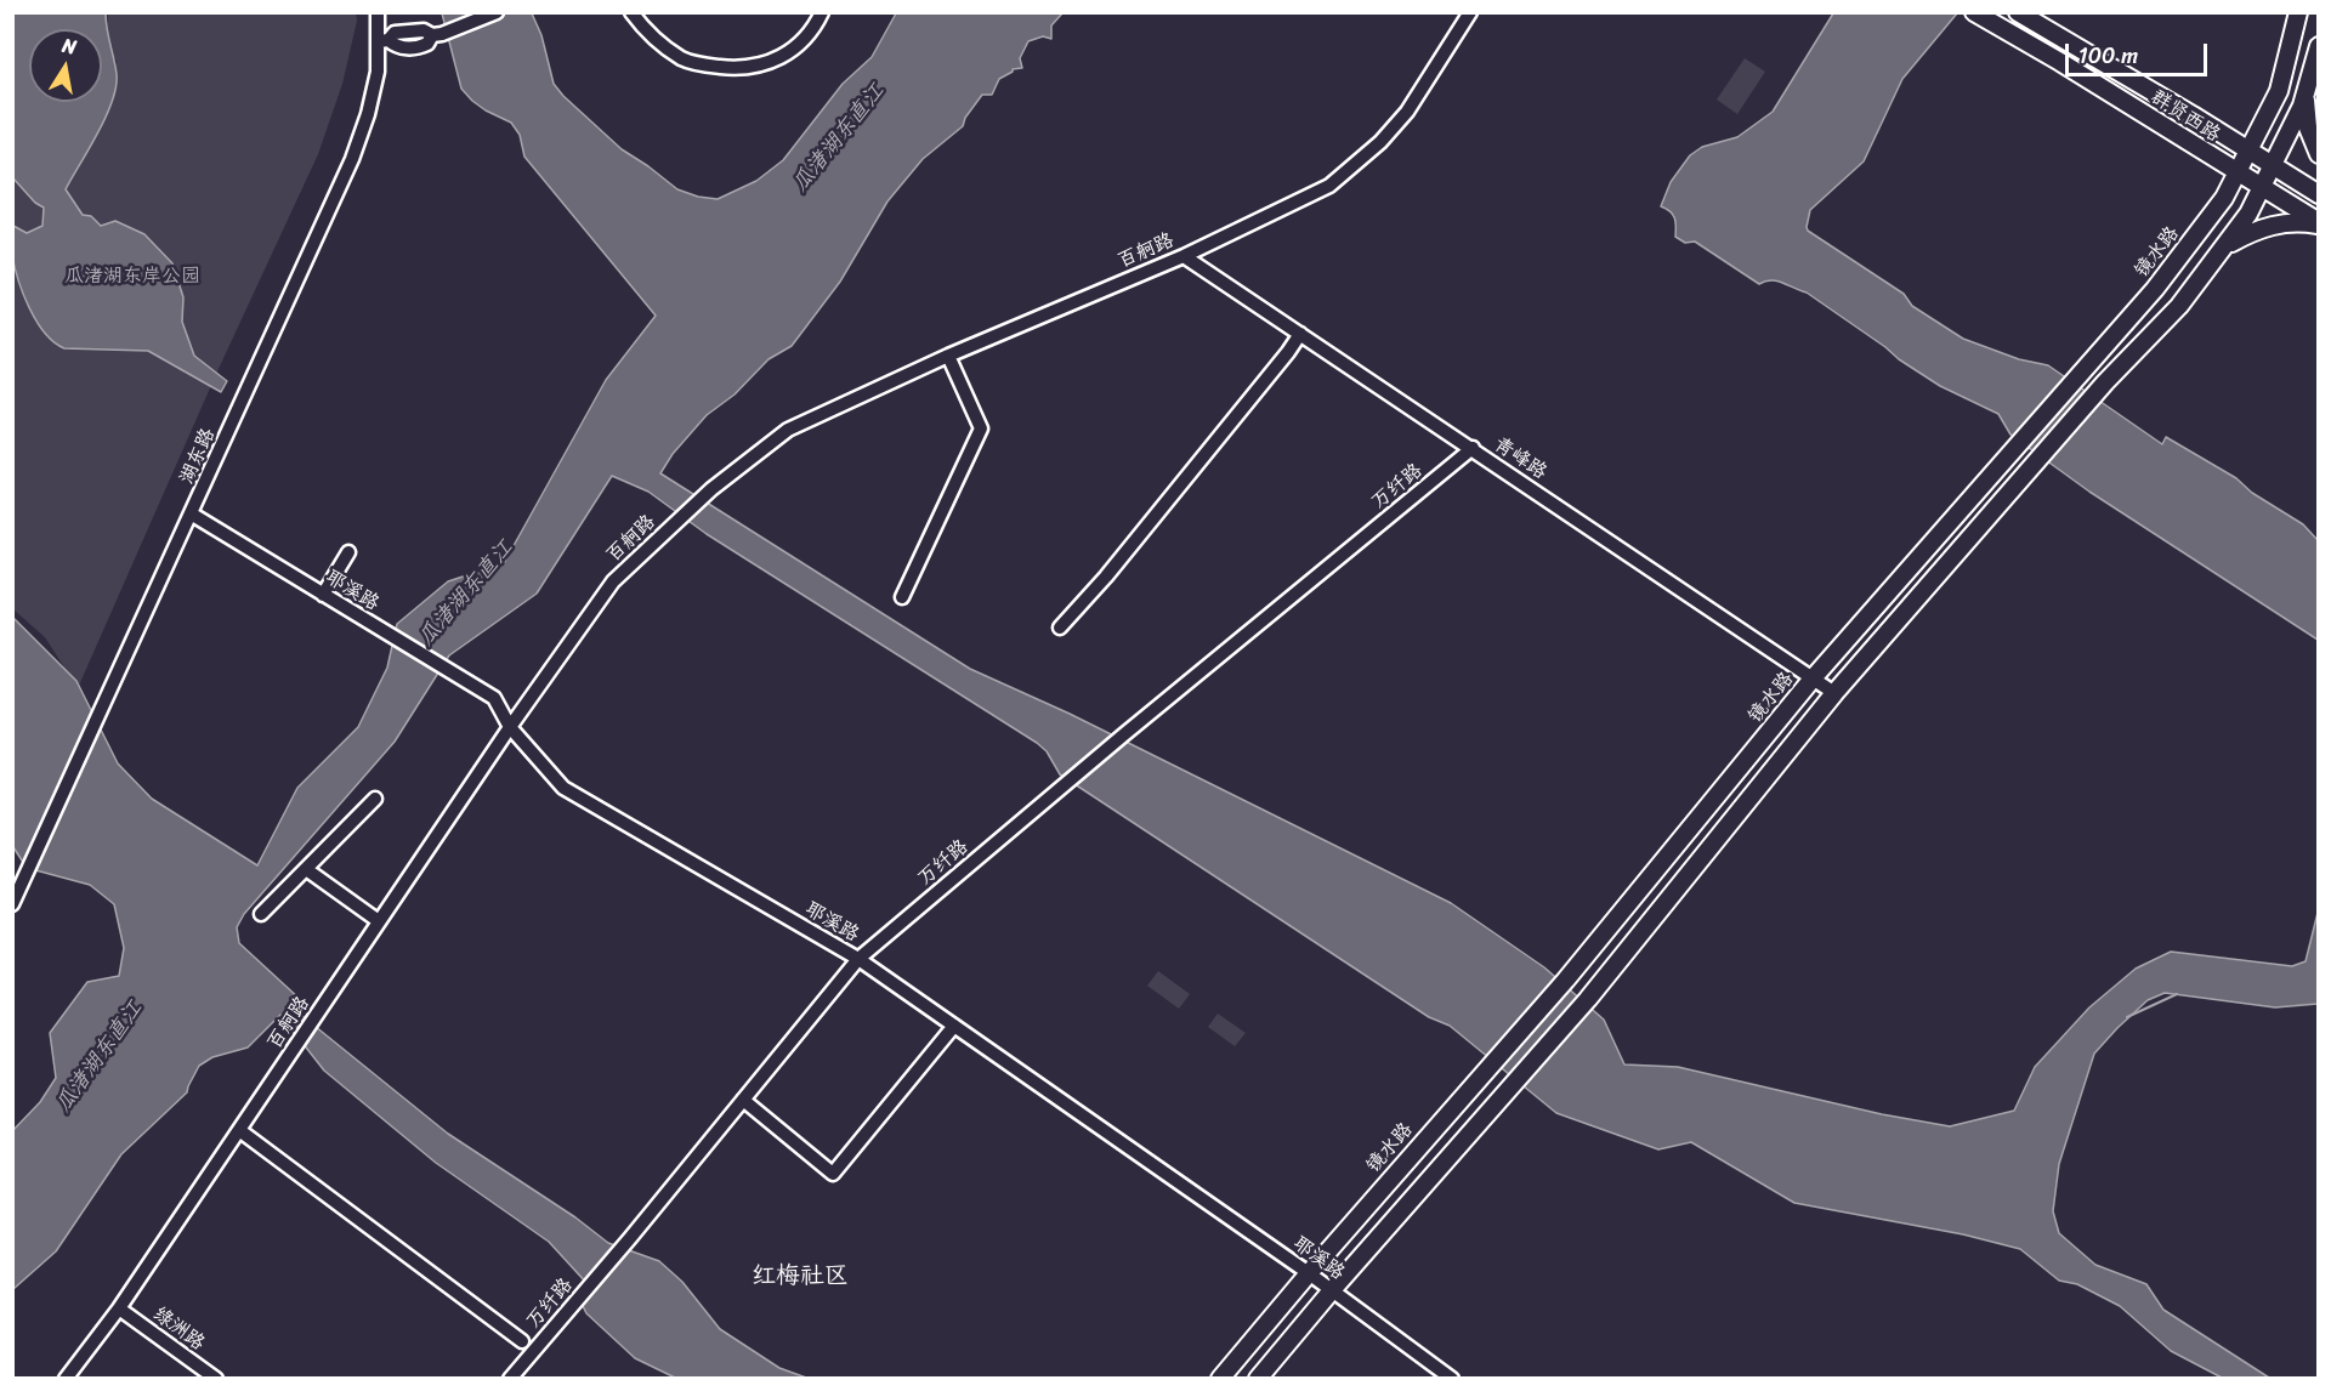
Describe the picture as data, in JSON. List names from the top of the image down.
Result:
{
  "streets": {
    "main road": ["群贤西路", "镜水路"],
    "street": [
      "百舸路",
      "湖东路",
      "青峰路",
      "万纤路",
      "耶溪路",
      "绿洲路"
    ]
  },
  "crossings": [
    ["群贤西路", "镜水路"],
    ["百舸路", "青峰路"],
    ["百舸路", "耶溪路"],
    ["百舸路", "绿洲路"],
    ["镜水路", "青峰路"],
    ["镜水路", "耶溪路"],
    ["湖东路", "耶溪路"],
    ["青峰路", "万纤路"],
    ["万纤路", "耶溪路"]
  ],
  "districts": ["红梅社区"],
  "water": ["瓜渚湖东直江"],
  "parks": ["瓜渚湖东岸公园"],
  "scale_bar": "100 m",
  "north": "top"
}
